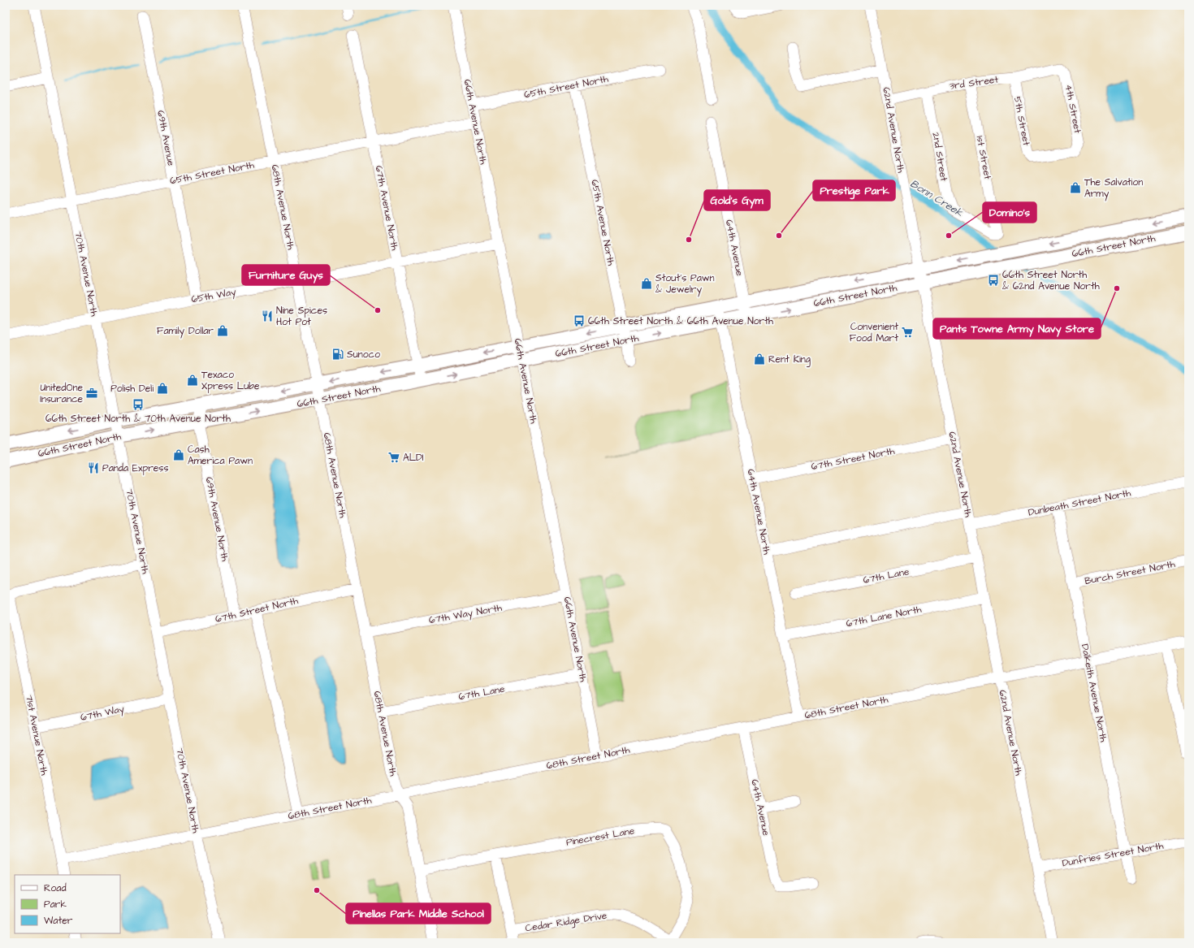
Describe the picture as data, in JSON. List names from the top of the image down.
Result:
{
  "streets": {
    "main road": ["66th Street North"],
    "street": [
      "3rd Street",
      "65th Street North",
      "4th Street",
      "5th Street",
      "66th Avenue North",
      "62nd Avenue North",
      "69th Avenue",
      "2nd Street",
      "1st Street",
      "68th Avenue North",
      "67th Avenue North",
      "65th Avenue North",
      "64th Avenue",
      "70th Avenue North",
      "65th Way",
      "67th Street North",
      "Dunbeath Street North",
      "64th Avenue North",
      "69th Avenue North",
      "Burch Street North",
      "67th Lane",
      "67th Way North",
      "67th Lane North",
      "Dalkeith Avenue North",
      "68th Street North",
      "67th Way",
      "71st Avenue North",
      "Pinecrest Lane",
      "Dunfries Street North",
      "Cedar Ridge Drive"
    ]
  },
  "crossings": [
    ["3rd Street", "4th Street"],
    ["3rd Street", "5th Street"],
    ["3rd Street", "62nd Avenue North"],
    ["3rd Street", "2nd Street"],
    ["3rd Street", "1st Street"],
    ["65th Street North", "66th Avenue North"],
    ["65th Street North", "69th Avenue"],
    ["65th Street North", "68th Avenue North"],
    ["65th Street North", "67th Avenue North"],
    ["65th Street North", "65th Avenue North"],
    ["65th Street North", "70th Avenue North"],
    ["4th Street", "5th Street"],
    ["66th Avenue North", "66th Street North"],
    ["66th Avenue North", "65th Way"],
    ["66th Avenue North", "67th Lane"],
    ["66th Avenue North", "67th Way North"],
    ["66th Avenue North", "68th Street North"],
    ["62nd Avenue North", "66th Street North"],
    ["62nd Avenue North", "67th Street North"],
    ["62nd Avenue North", "Dunbeath Street North"],
    ["62nd Avenue North", "67th Lane"],
    ["62nd Avenue North", "67th Lane North"],
    ["62nd Avenue North", "68th Street North"],
    ["62nd Avenue North", "Dunfries Street North"],
    ["69th Avenue", "65th Way"],
    ["2nd Street", "1st Street"],
    ["68th Avenue North", "66th Street North"],
    ["68th Avenue North", "65th Way"],
    ["68th Avenue North", "67th Street North"],
    ["68th Avenue North", "67th Lane"],
    ["68th Avenue North", "67th Way North"],
    ["68th Avenue North", "68th Street North"],
    ["68th Avenue North", "Pinecrest Lane"],
    ["67th Avenue North", "66th Street North"],
    ["67th Avenue North", "65th Way"],
    ["65th Avenue North", "66th Street North"],
    ["66th Street North", "64th Avenue"],
    ["66th Street North", "70th Avenue North"],
    ["66th Street North", "64th Avenue North"],
    ["66th Street North", "69th Avenue North"],
    ["64th Avenue", "68th Street North"],
    ["70th Avenue North", "65th Way"],
    ["70th Avenue North", "67th Street North"],
    ["70th Avenue North", "68th Street North"],
    ["70th Avenue North", "67th Way"],
    ["70th Avenue North", "71st Avenue North"],
    ["67th Street North", "64th Avenue North"],
    ["67th Street North", "69th Avenue North"],
    ["Dunbeath Street North", "Dalkeith Avenue North"],
    ["64th Avenue North", "67th Lane North"],
    ["64th Avenue North", "68th Street North"],
    ["Burch Street North", "Dalkeith Avenue North"],
    ["Dalkeith Avenue North", "68th Street North"],
    ["Dalkeith Avenue North", "Dunfries Street North"],
    ["68th Street North", "71st Avenue North"],
    ["67th Way", "71st Avenue North"],
    ["Pinecrest Lane", "Cedar Ridge Drive"]
  ],
  "water": ["Bonn Creek"],
  "places": {
    "shop": [
      "The Salvation Army",
      "Stout's Pawn & Jewelry",
      "Family Dollar",
      "Rent King",
      "Texaco Xpress Lube",
      "Polish Deli",
      "Cash America Pawn"
    ],
    "other": [
      "Prestige Park",
      "Domino's",
      "Gold's Gym",
      "Pants Towne Army Navy Store",
      "Furniture Guys",
      "Pinellas Park Middle School"
    ],
    "bus stop": ["66th Street North & 62nd Avenue North", "66th Street North & 66th Avenue North", "66th Street North & 70th Avenue North"],
    "restaurant": ["Nine Spices Hot Pot", "Panda Express"],
    "supermarket": ["Convenient Food Mart", "ALDI"],
    "fuel station": ["Sunoco"],
    "office": ["UnitedOne Insurance"]
  },
  "legend": ["Road", "Park", "Water"]
}
